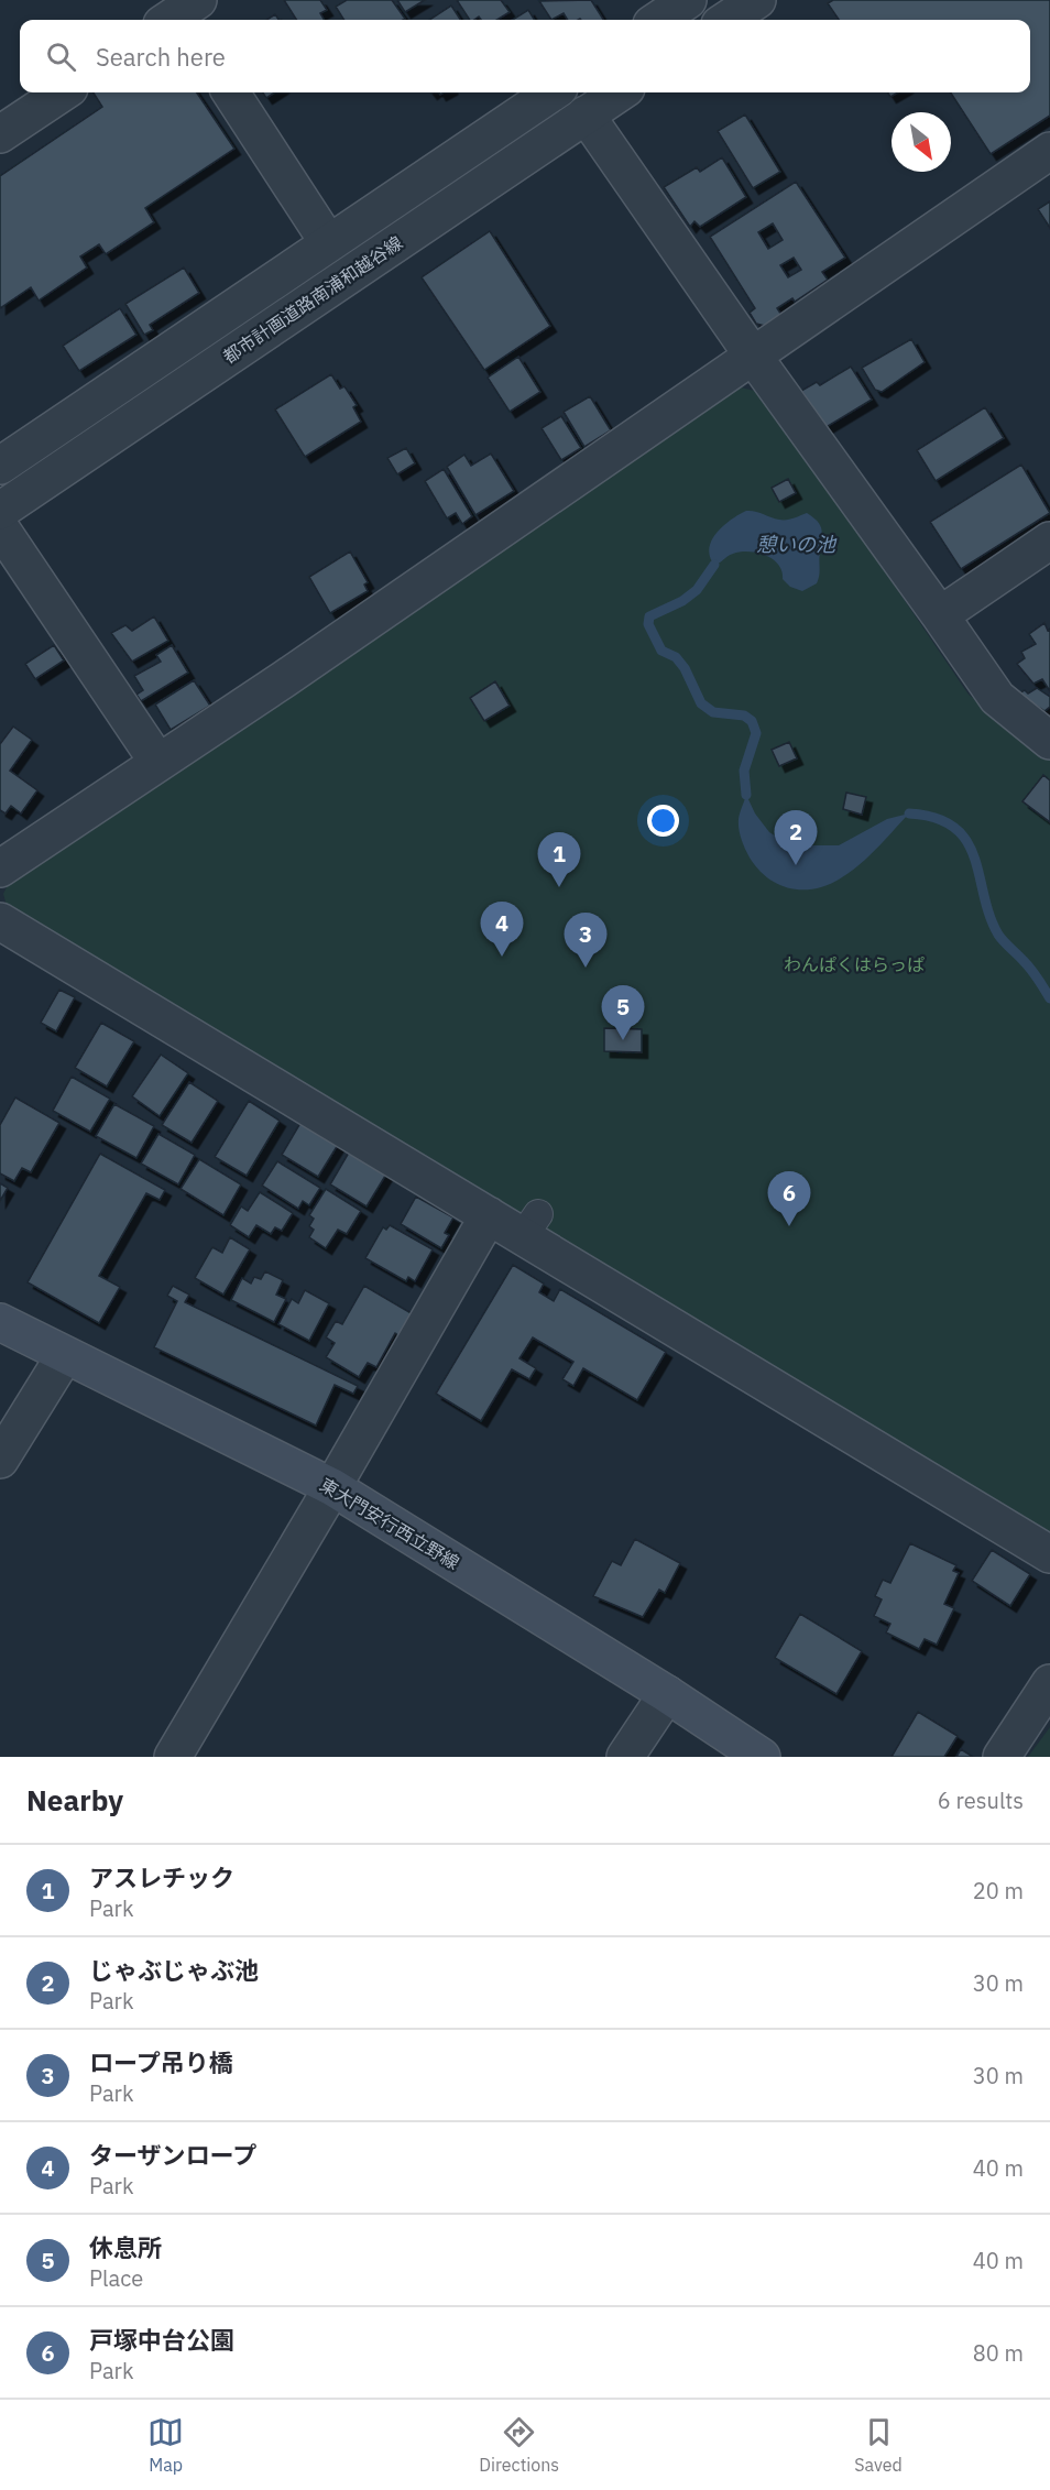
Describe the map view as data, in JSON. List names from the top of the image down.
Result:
{
  "streets": {
    "main road": ["東大門安行西立野線"],
    "street": ["都市計画道路南浦和越谷線"]
  },
  "water": ["憩いの池"],
  "parks": ["わんぱくはらっぱ"],
  "north": "bottom right",
  "page": {
    "search": "Search here",
    "pins": [
      "2",
      "1",
      "4",
      "3",
      "5",
      "6"
    ],
    "heading": ["Nearby", "6 results"],
    "list": [
      {
        "mark": "1",
        "name": "アスレチック",
        "note": "Park",
        "value": "20 m"
      },
      {
        "mark": "2",
        "name": "じゃぶじゃぶ池",
        "note": "Park",
        "value": "30 m"
      },
      {
        "mark": "3",
        "name": "ロープ吊り橋",
        "note": "Park",
        "value": "30 m"
      },
      {
        "mark": "4",
        "name": "ターザンロープ",
        "note": "Park",
        "value": "40 m"
      },
      {
        "mark": "5",
        "name": "休息所",
        "note": "Place",
        "value": "40 m"
      },
      {
        "mark": "6",
        "name": "戸塚中台公園",
        "note": "Park",
        "value": "80 m"
      }
    ],
    "nav": ["Map", "Directions", "Saved"]
  }
}
